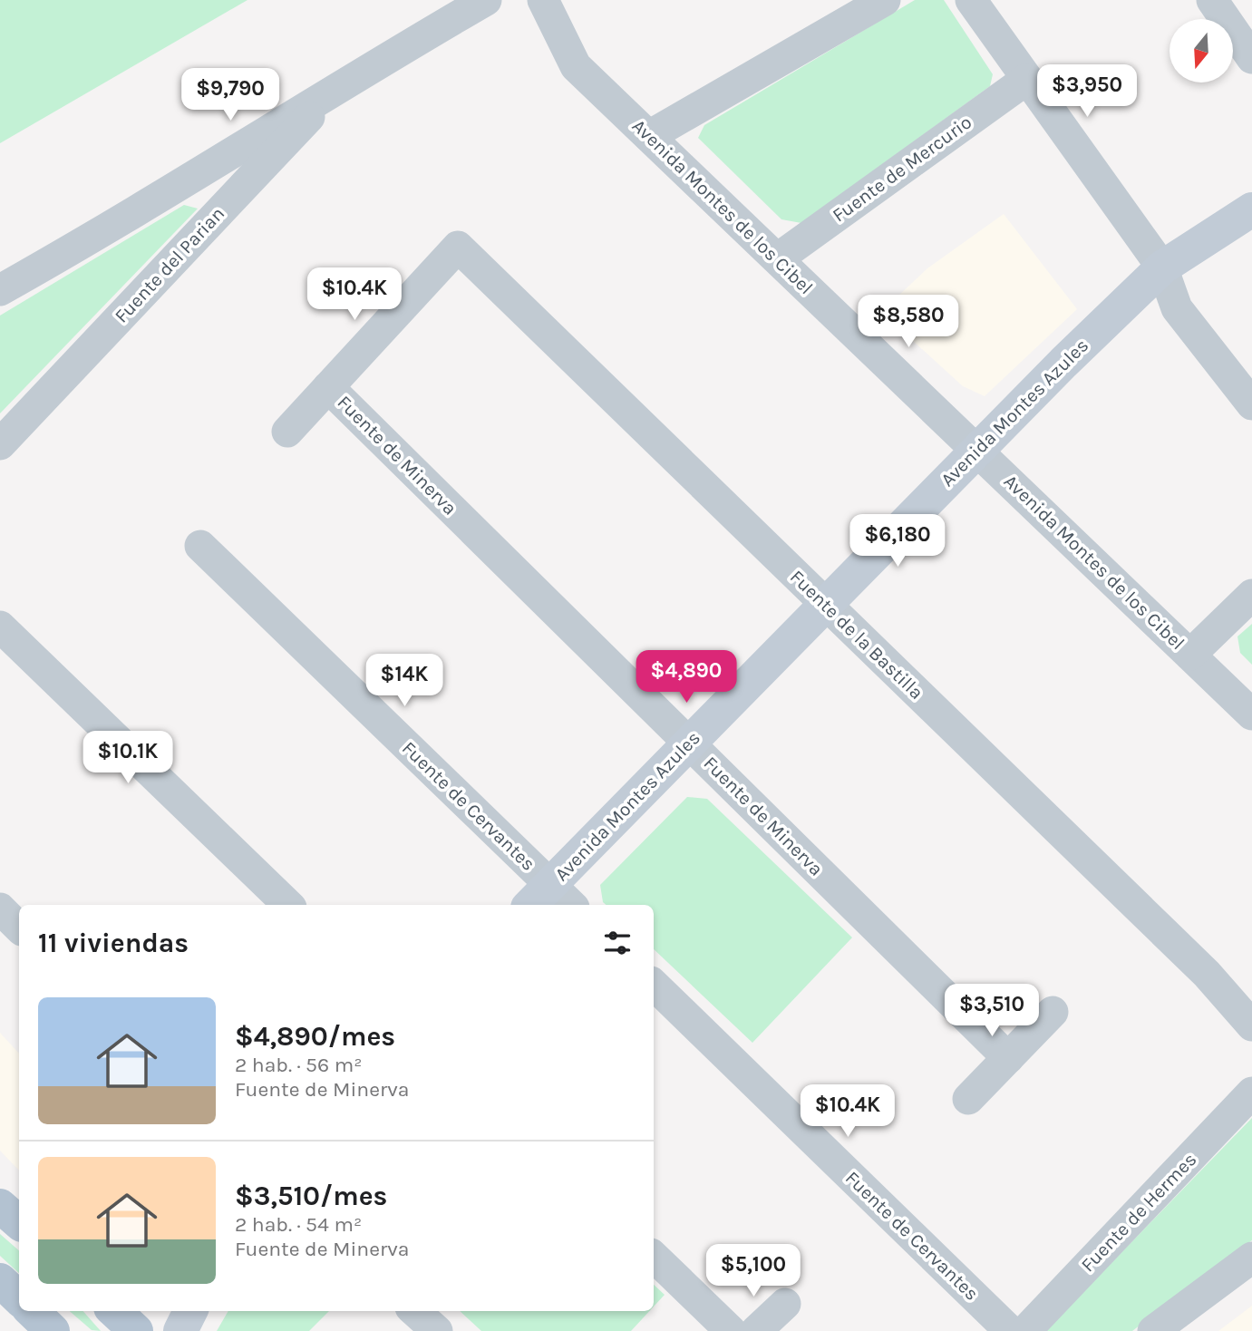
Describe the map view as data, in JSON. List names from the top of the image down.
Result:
{
  "streets": {
    "street": [
      "Fuente de Mercurio",
      "Avenida Montes de los Cibel",
      "Fuente del Parian",
      "Avenida Montes Azules",
      "Fuente de Minerva",
      "Fuente de la Bastilla",
      "Fuente de Cervantes",
      "Fuente de Hermes"
    ]
  },
  "crossings": [
    ["Fuente de Mercurio", "Avenida Montes de los Cibel"],
    ["Avenida Montes de los Cibel", "Avenida Montes Azules"],
    ["Avenida Montes Azules", "Fuente de Minerva"],
    ["Avenida Montes Azules", "Fuente de la Bastilla"],
    ["Avenida Montes Azules", "Fuente de Cervantes"],
    ["Fuente de Minerva", "Fuente de la Bastilla"]
  ],
  "north": "bottom",
  "page": {
    "price": [
      "$3,950",
      "$9,790",
      "$10.4K",
      "$8,580",
      "$6,180",
      "$4,890",
      "$14K",
      "$10.1K",
      "$3,510",
      "$10.4K",
      "$5,100"
    ],
    "heading": "11 viviendas",
    "list": [
      {
        "name": "$4,890/mes",
        "note": "2 hab. · 56 m² · Fuente de Minerva"
      },
      {
        "name": "$3,510/mes",
        "note": "2 hab. · 54 m² · Fuente de Minerva"
      }
    ]
  }
}
